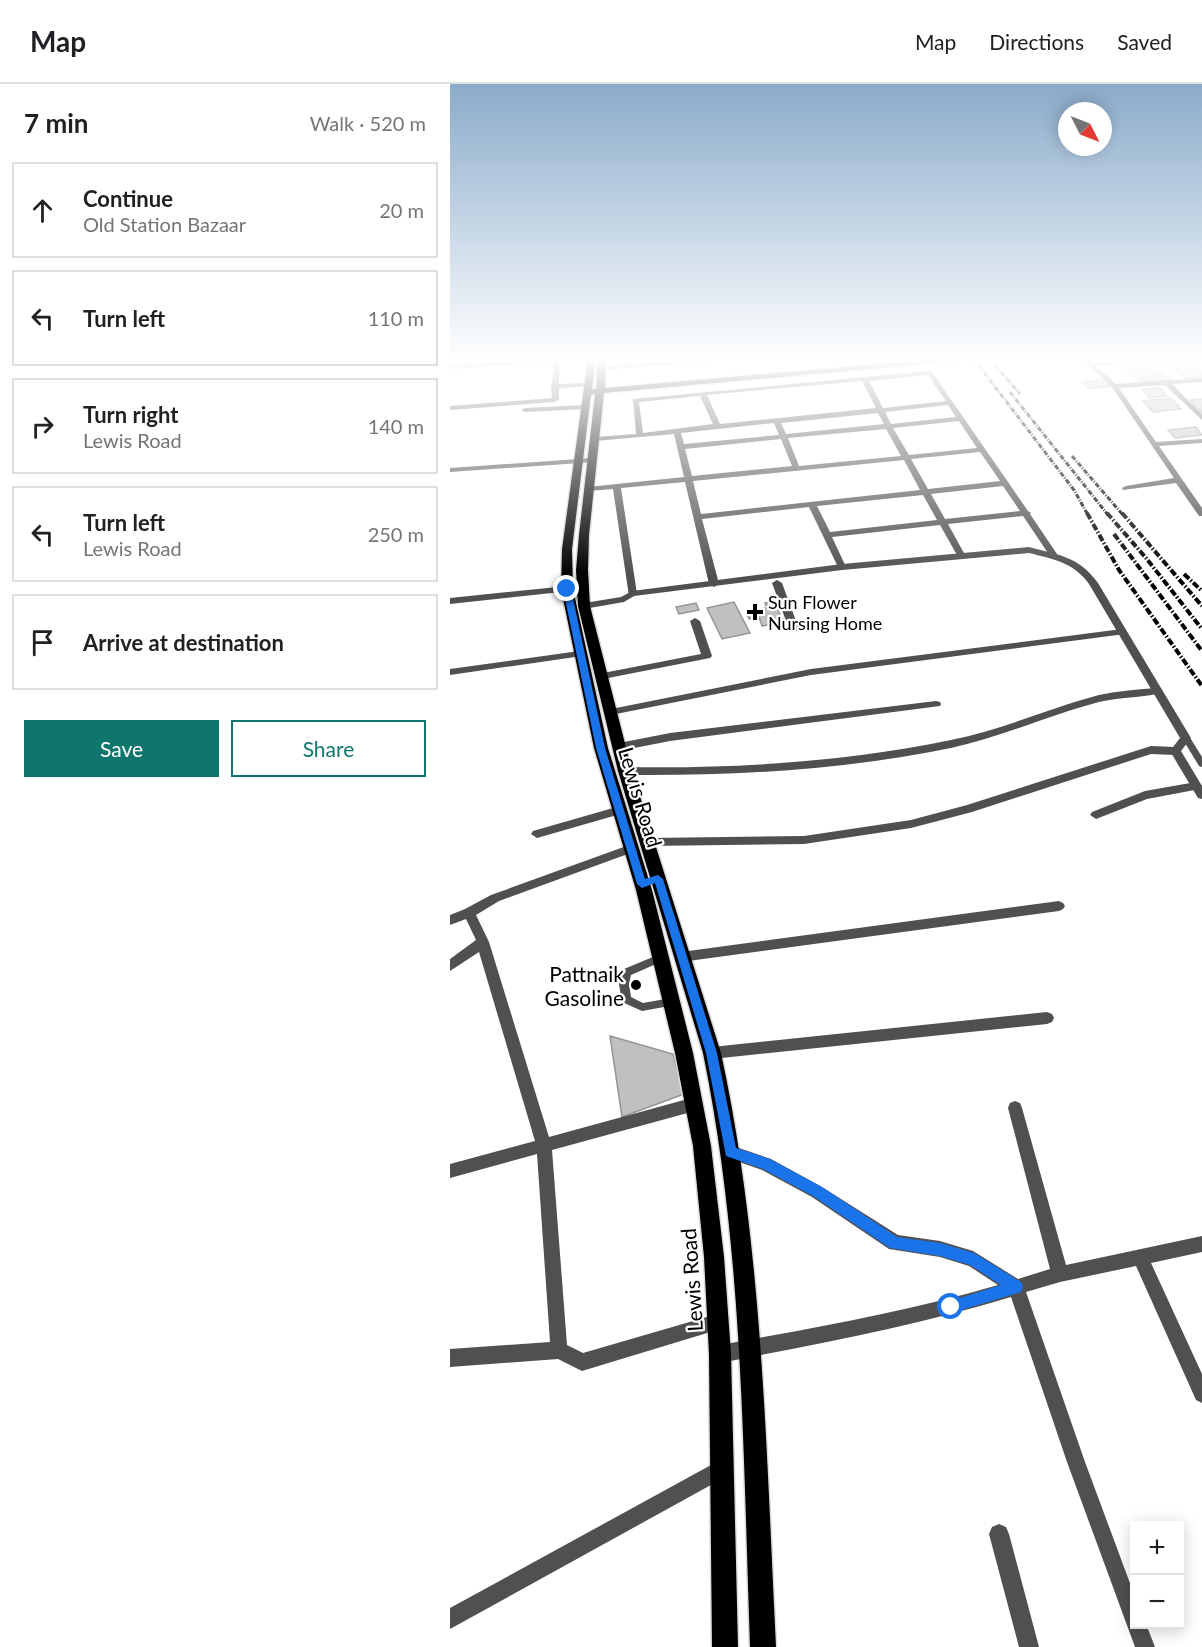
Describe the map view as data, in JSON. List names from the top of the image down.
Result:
{
  "streets": {
    "main road": ["Lewis Road"]
  },
  "places": {
    "health": ["Sun Flower Nursing Home"],
    "other": ["Pattnaik Gasoline"]
  },
  "north": "bottom right",
  "page": {
    "header": "Map",
    "nav": ["Map", "Directions", "Saved"],
    "heading": ["7 min", "Walk · 520 m"],
    "list": [
      ["Continue", "Old Station Bazaar", "20 m"],
      ["Turn left", "110 m"],
      ["Turn right", "Lewis Road", "140 m"],
      ["Turn left", "Lewis Road", "250 m"],
      "Arrive at destination"
    ],
    "buttons": ["Save", "Share"],
    "map_buttons": ["+", "−"]
  }
}
